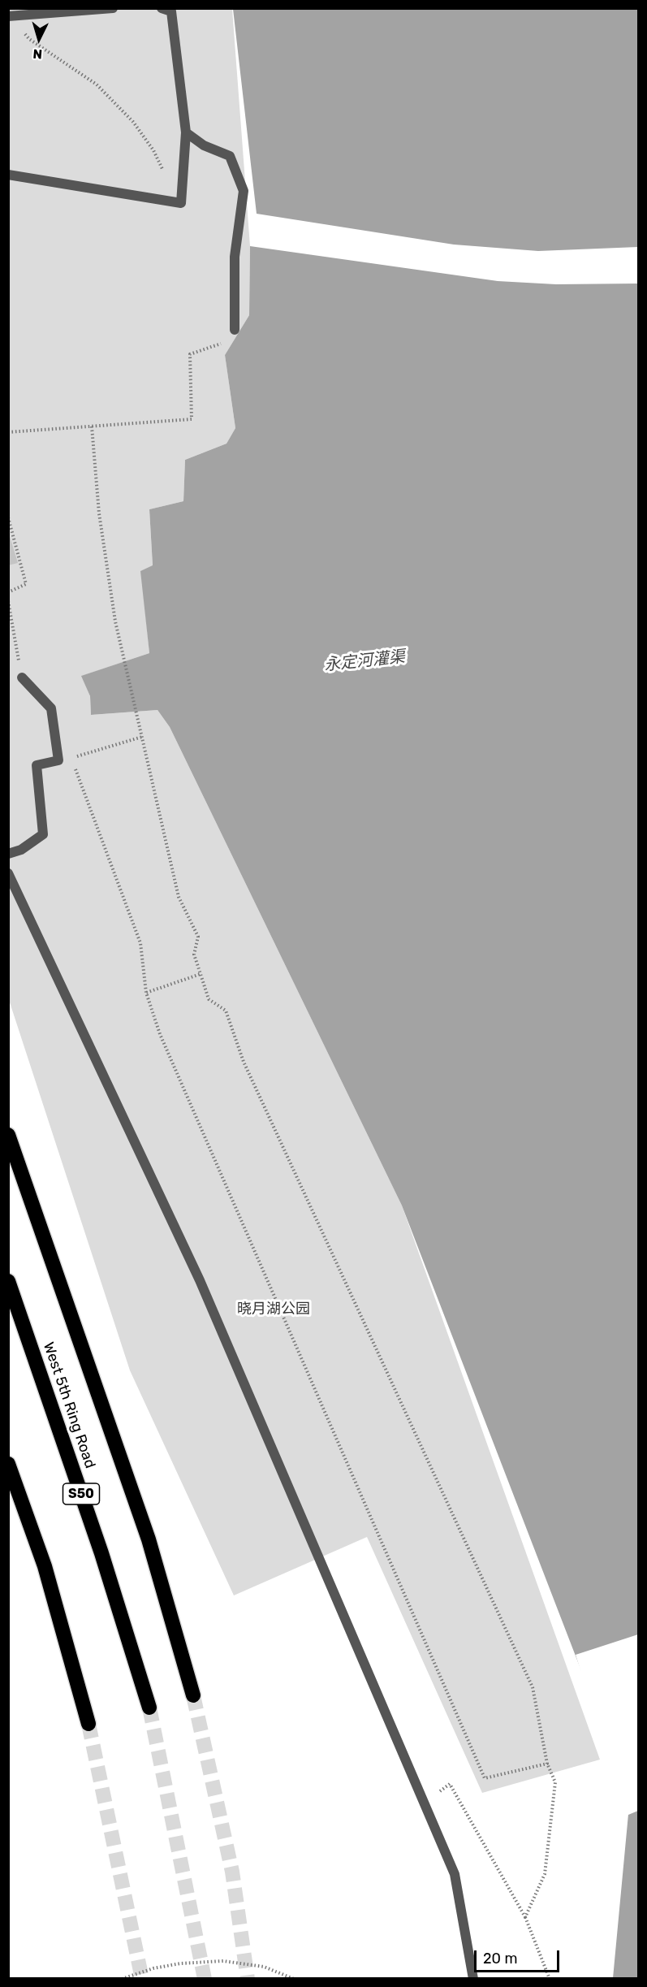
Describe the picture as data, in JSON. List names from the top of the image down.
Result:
{
  "streets": {
    "highway": ["West 5th Ring Road", "S50"]
  },
  "water": ["永定河灌渠"],
  "parks": ["晓月湖公园"],
  "scale_bar": "20 m",
  "north": "bottom"
}
